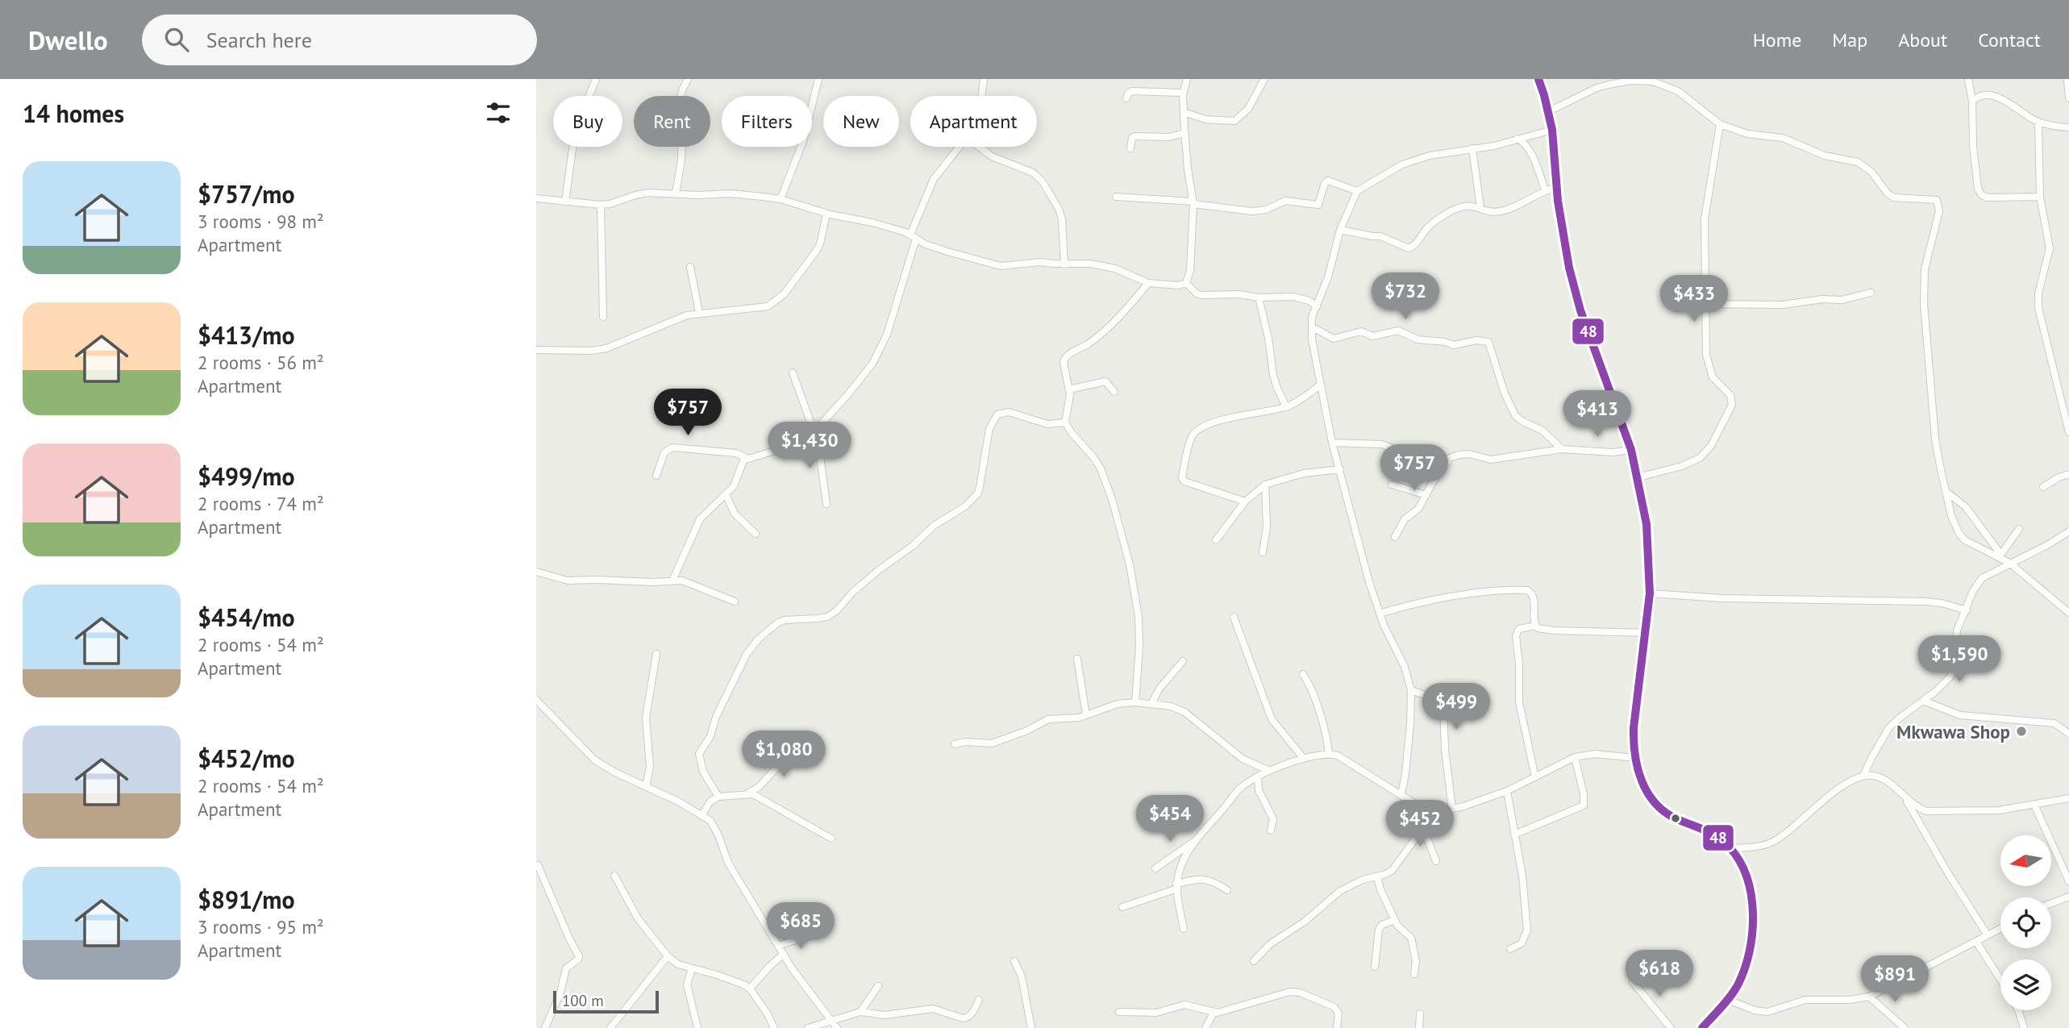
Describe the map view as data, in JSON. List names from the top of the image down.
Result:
{
  "places": ["Mkwawa Shop"],
  "lines": ["transit line 48"],
  "scale_bar": "100 m",
  "north": "left",
  "page": {
    "header": "Dwello",
    "search": "Search here",
    "nav": [
      "Home",
      "Map",
      "About",
      "Contact"
    ],
    "heading": "14 homes",
    "chip": [
      "Buy",
      "Rent",
      "Filters",
      "New",
      "Apartment"
    ],
    "list": [
      {
        "name": "$757/mo",
        "note": "3 rooms · 98 m² · Apartment"
      },
      {
        "name": "$413/mo",
        "note": "2 rooms · 56 m² · Apartment"
      },
      {
        "name": "$499/mo",
        "note": "2 rooms · 74 m² · Apartment"
      },
      {
        "name": "$454/mo",
        "note": "2 rooms · 54 m² · Apartment"
      },
      {
        "name": "$452/mo",
        "note": "2 rooms · 54 m² · Apartment"
      },
      {
        "name": "$891/mo",
        "note": "3 rooms · 95 m² · Apartment"
      }
    ],
    "price": [
      "$732",
      "$433",
      "$757",
      "$413",
      "$1,430",
      "$757",
      "$1,590",
      "$499",
      "$1,080",
      "$454",
      "$452",
      "$685",
      "$618",
      "$891"
    ],
    "scale": "100 m"
  }
}
